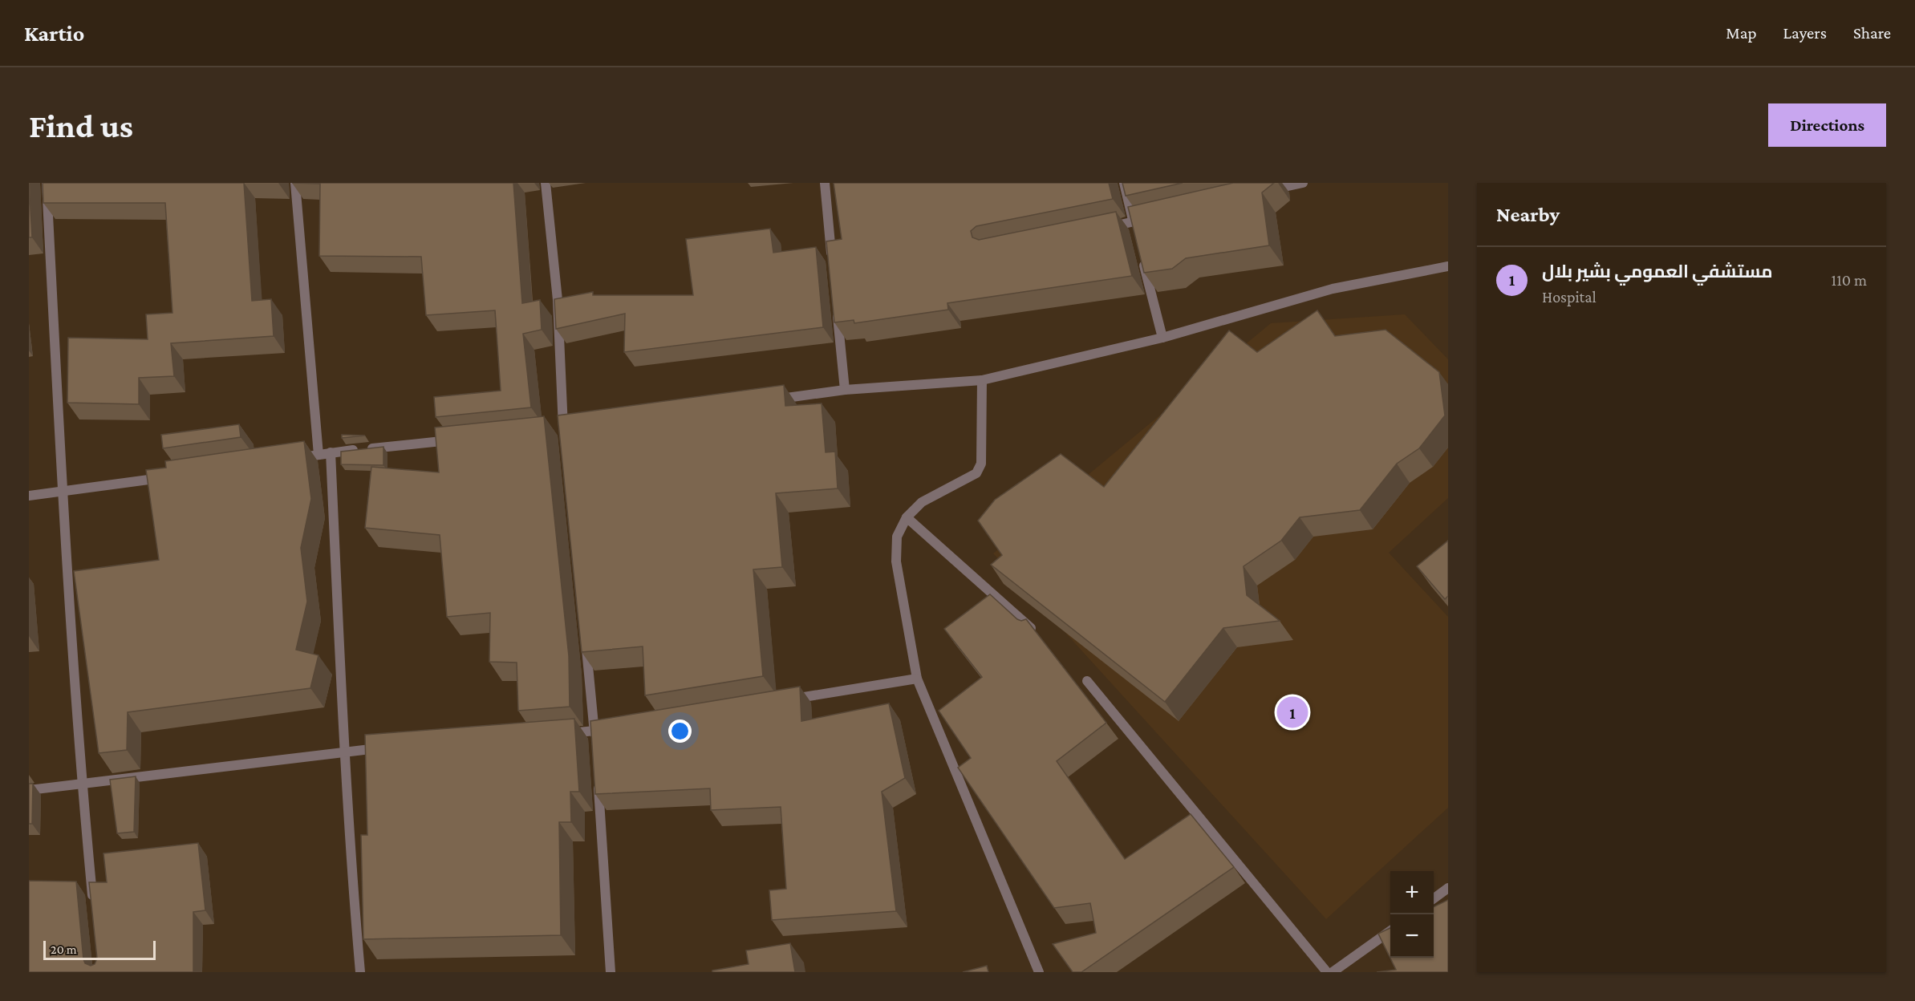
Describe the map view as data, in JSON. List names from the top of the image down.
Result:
{
  "scale_bar": "20 m",
  "page": {
    "header": "Kartio",
    "nav": ["Map", "Layers", "Share"],
    "buttons": "Directions",
    "title": "Find us",
    "heading": "Nearby",
    "list": [
      {
        "mark": "1",
        "name": "مستشفي العمومي بشير بلال",
        "note": "Hospital",
        "value": "110 m"
      }
    ],
    "pins": "1",
    "map_buttons": ["+", "−"],
    "scale": "20 m"
  }
}
